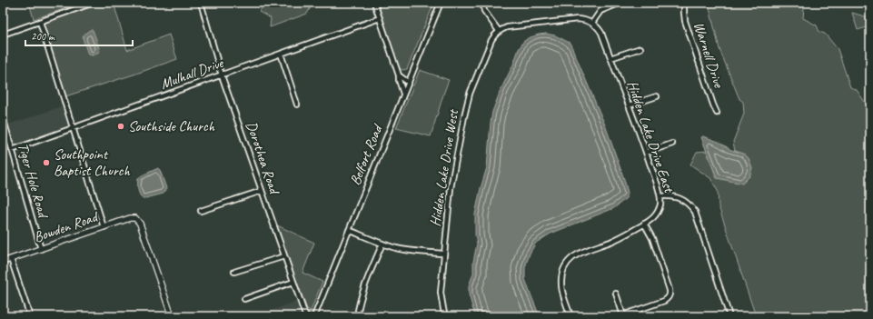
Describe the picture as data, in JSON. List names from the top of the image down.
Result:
{
  "streets": {
    "main road": ["Bowden Road"],
    "street": [
      "Warnell Drive",
      "Mulhall Drive",
      "Hidden Lake Drive East",
      "Belfort Road",
      "Dorothea Road",
      "Hidden Lake Drive West",
      "Tiger Hole Road"
    ]
  },
  "crossings": [
    ["Mulhall Drive", "Dorothea Road"],
    ["Mulhall Drive", "Tiger Hole Road"],
    ["Tiger Hole Road", "Bowden Road"]
  ],
  "places": ["Southside Church", "Southpoint Baptist Church"],
  "scale_bar": "200 m"
}
